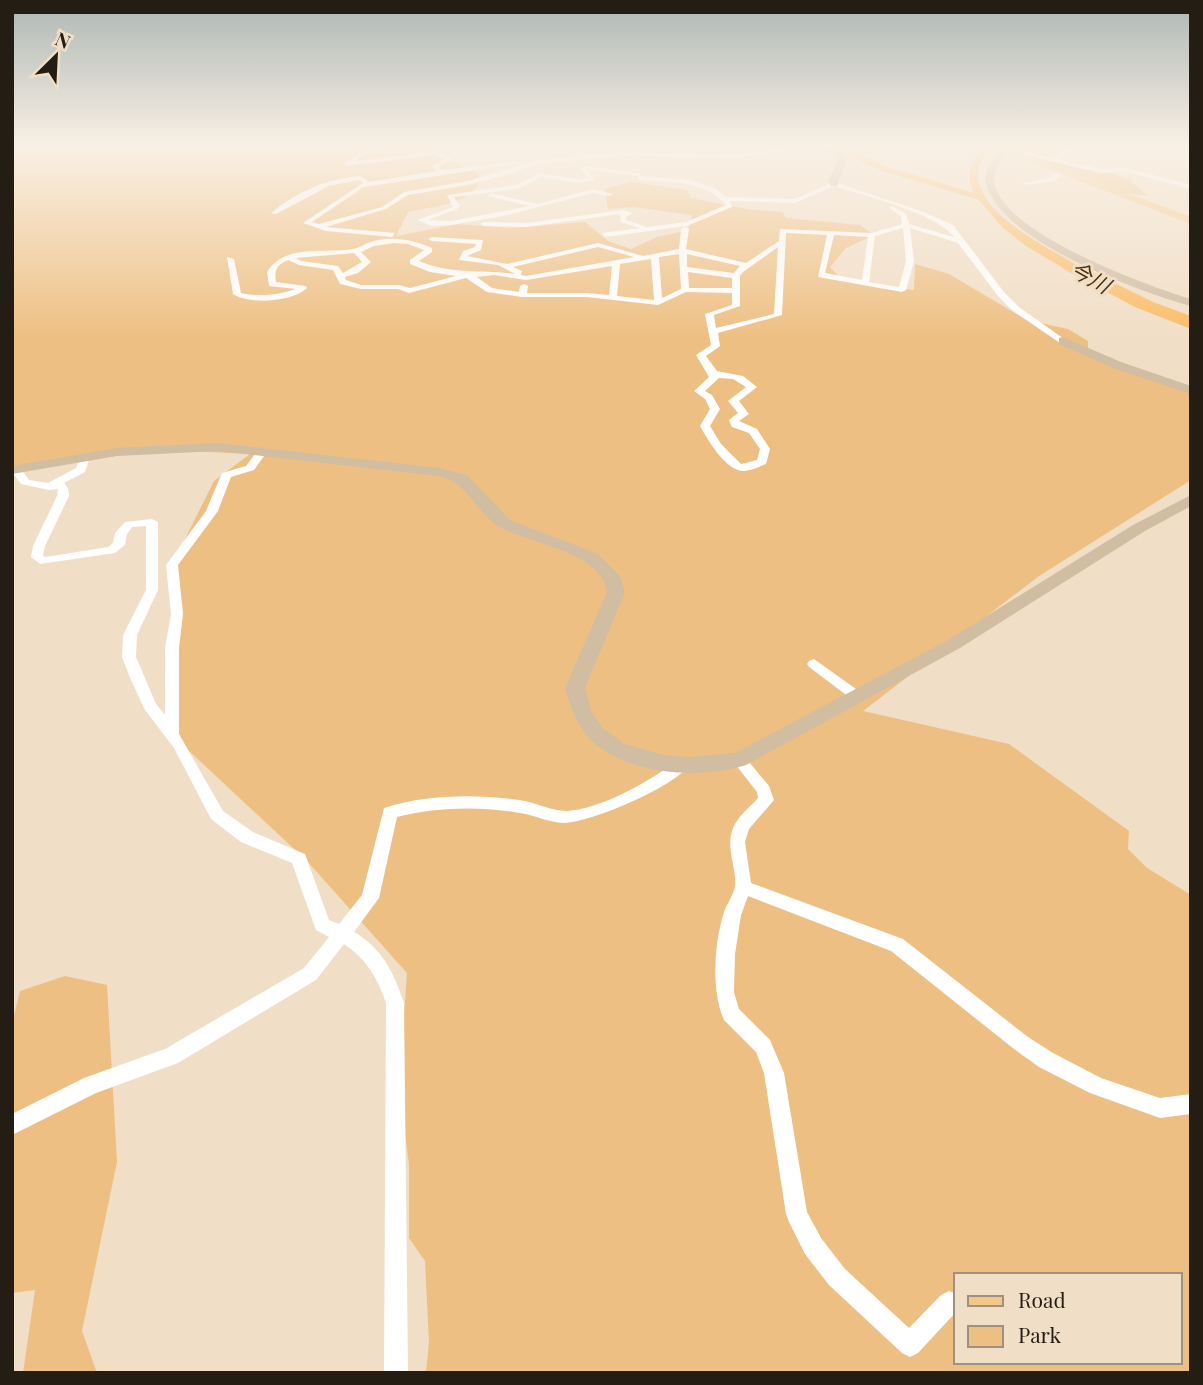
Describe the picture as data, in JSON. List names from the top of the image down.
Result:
{
  "water": ["今川"],
  "legend": ["Road", "Park"],
  "north": "top right"
}
